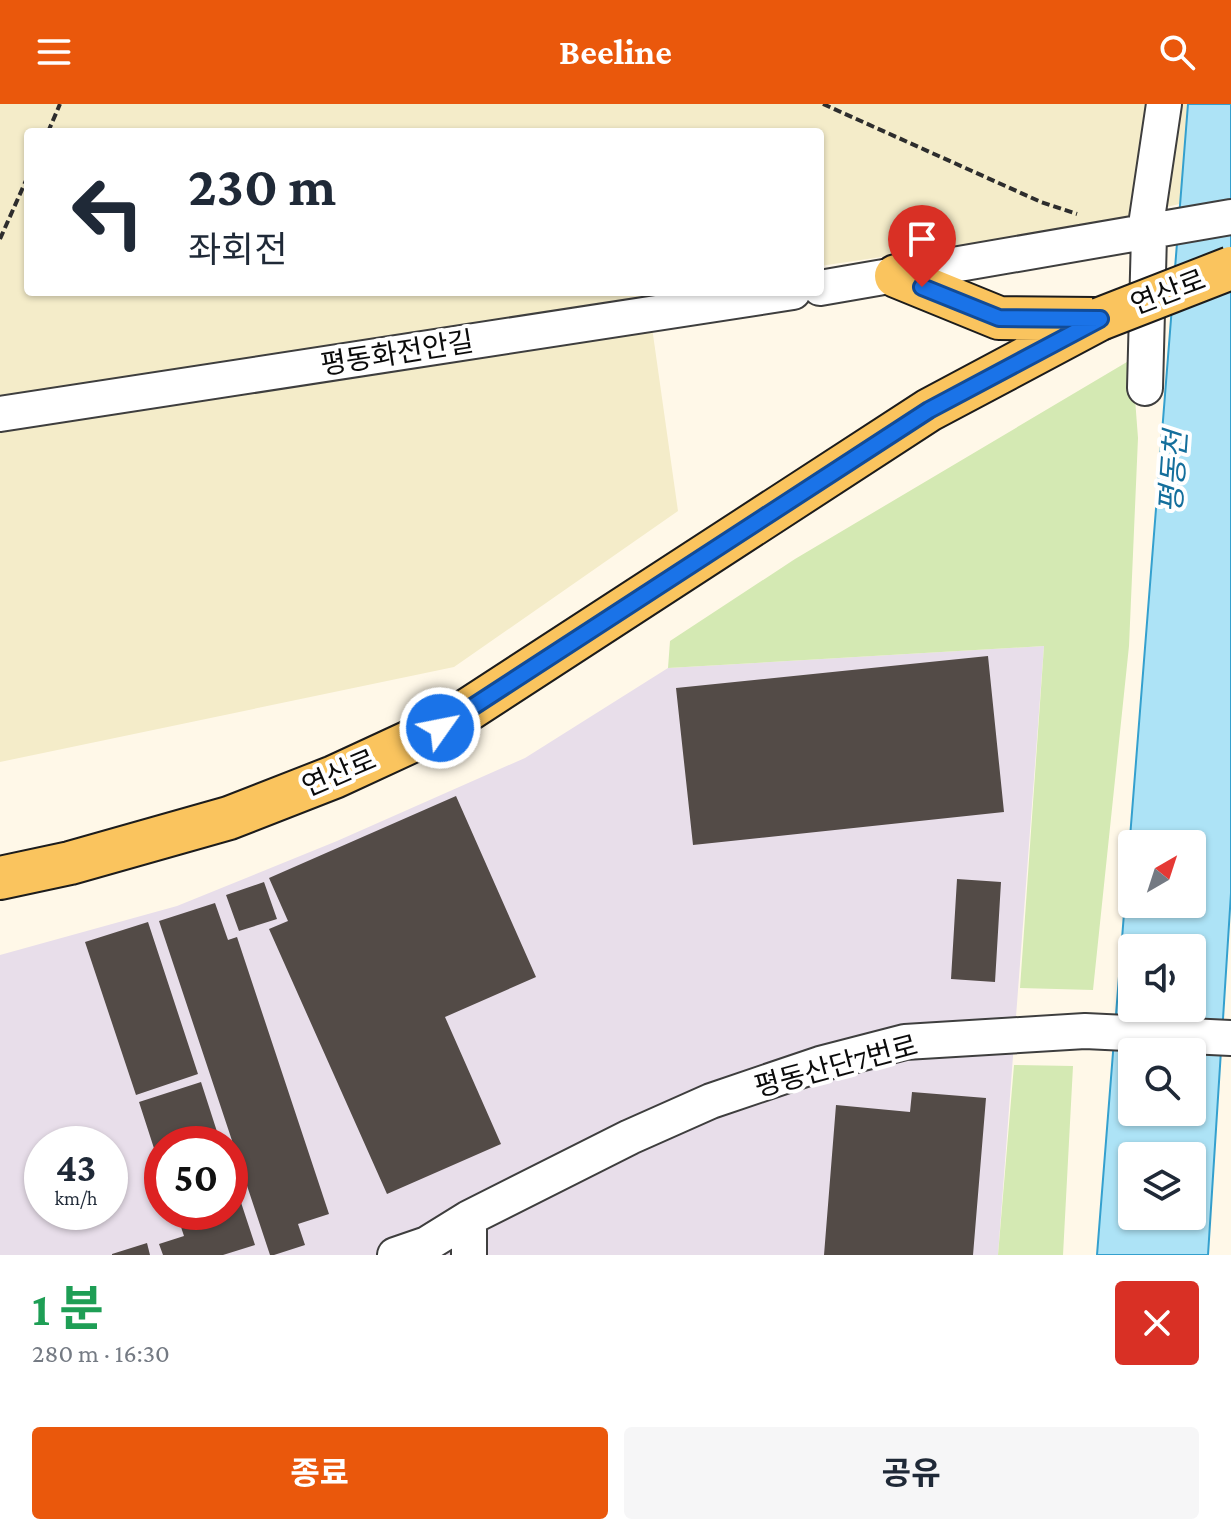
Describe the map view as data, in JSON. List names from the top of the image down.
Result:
{
  "streets": {
    "main road": ["연산로"],
    "street": ["평동화전안길", "평동산단7번로"]
  },
  "water": ["평동천"],
  "north": "top right",
  "page": {
    "header": "Beeline",
    "turn": ["230 m", "좌회전"],
    "speed": "43 km/h",
    "limit": "50",
    "heading": ["1 분", "280 m · 16:30"],
    "buttons": ["종료", "공유"]
  }
}
